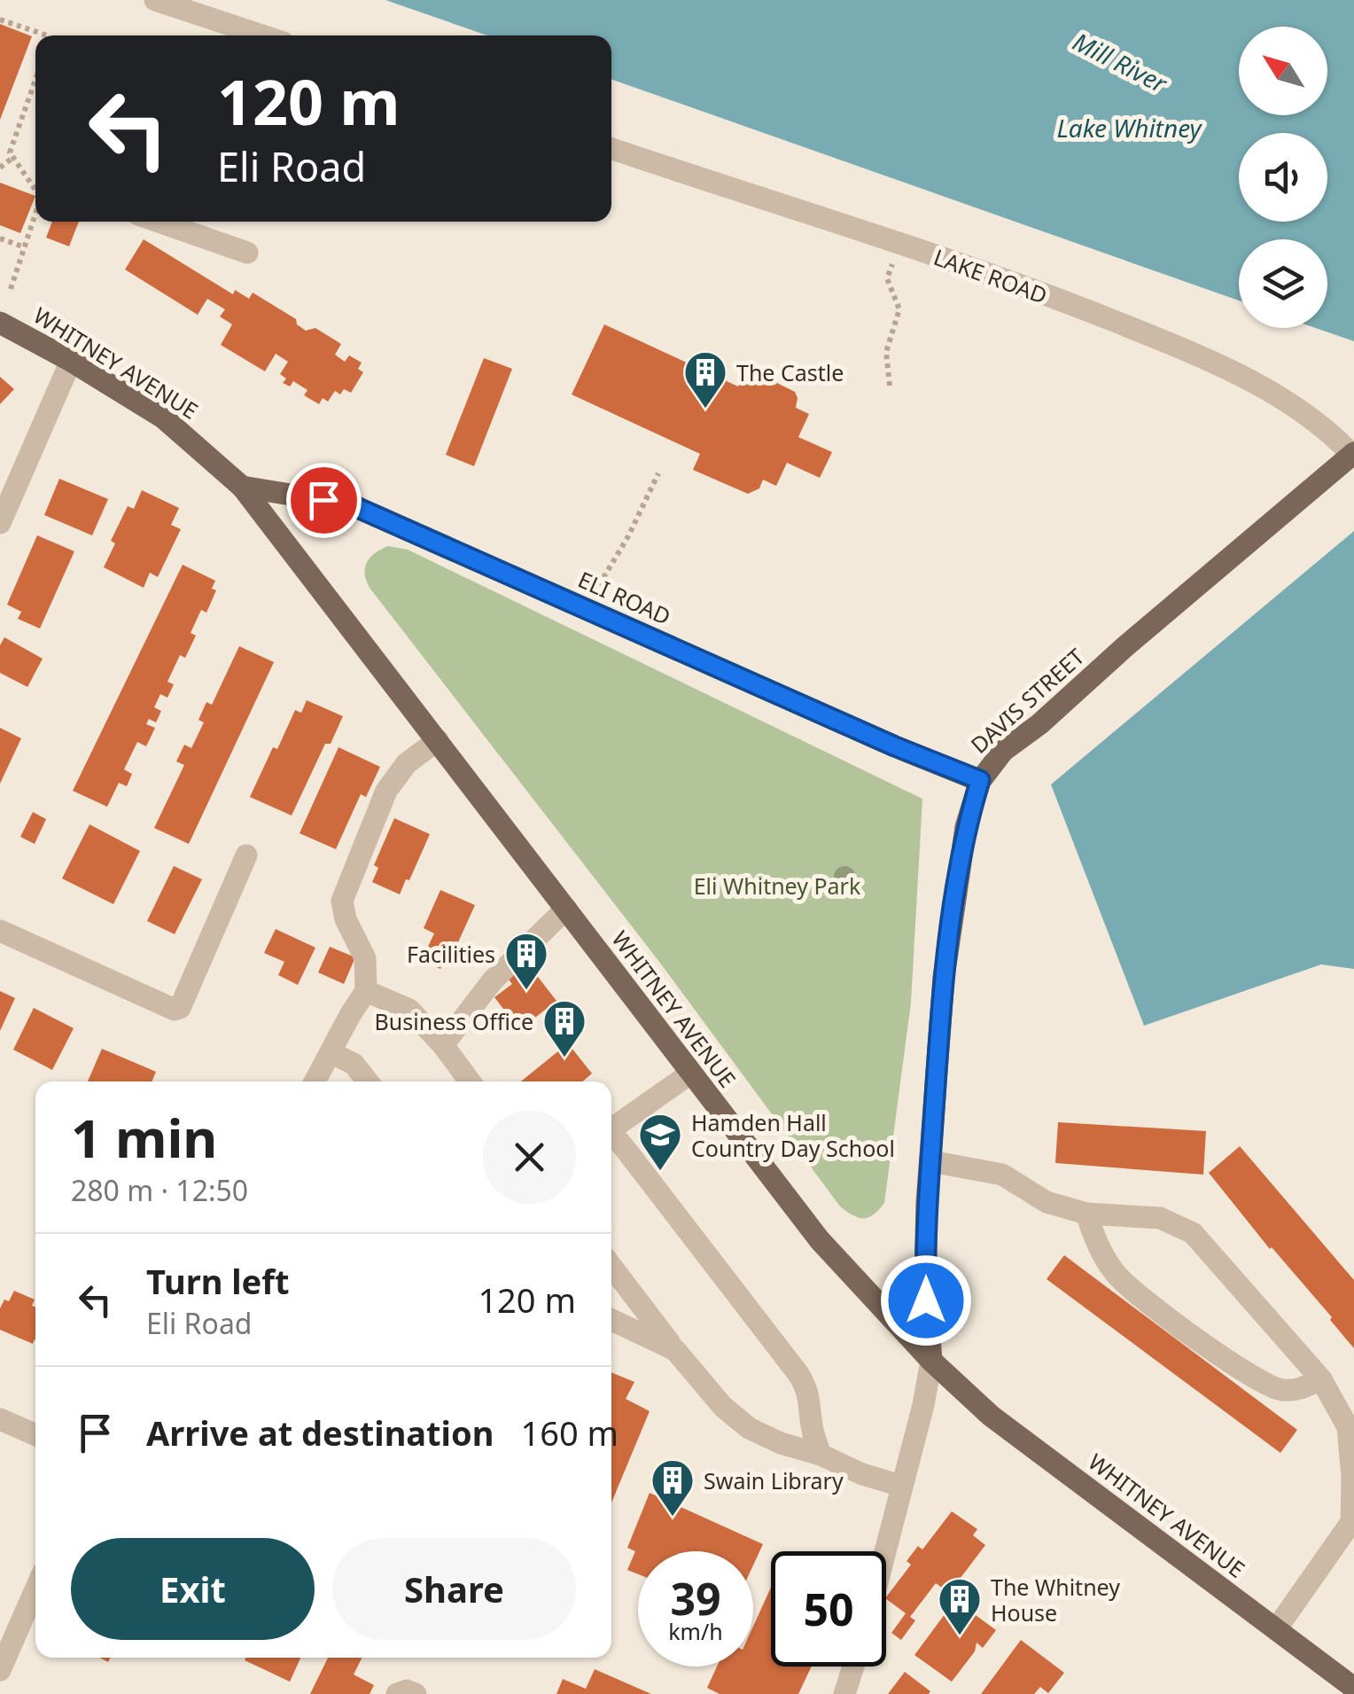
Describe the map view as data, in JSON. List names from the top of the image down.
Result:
{
  "streets": {
    "main road": ["WHITNEY AVENUE", "ELI ROAD", "DAVIS STREET"],
    "street": ["LAKE ROAD"]
  },
  "crossings": [
    ["LAKE ROAD", "DAVIS STREET"],
    ["WHITNEY AVENUE", "ELI ROAD"],
    ["WHITNEY AVENUE", "DAVIS STREET"],
    ["ELI ROAD", "DAVIS STREET"]
  ],
  "water": ["Mill River", "Lake Whitney"],
  "parks": ["Eli Whitney Park"],
  "places": {
    "building": [
      "The Castle",
      "Facilities",
      "Business Office",
      "Swain Library",
      "The Whitney House"
    ],
    "school or university": ["Hamden Hall Country Day School"]
  },
  "north": "top left",
  "page": {
    "turn": ["120 m", "Eli Road"],
    "heading": ["1 min", "280 m · 12:50"],
    "list": [
      {
        "name": "Turn left",
        "note": "Eli Road",
        "value": "120 m"
      },
      {
        "name": "Arrive at destination",
        "value": "160 m"
      }
    ],
    "buttons": ["Exit", "Share"],
    "speed": "39 km/h",
    "limit": "50"
  }
}
